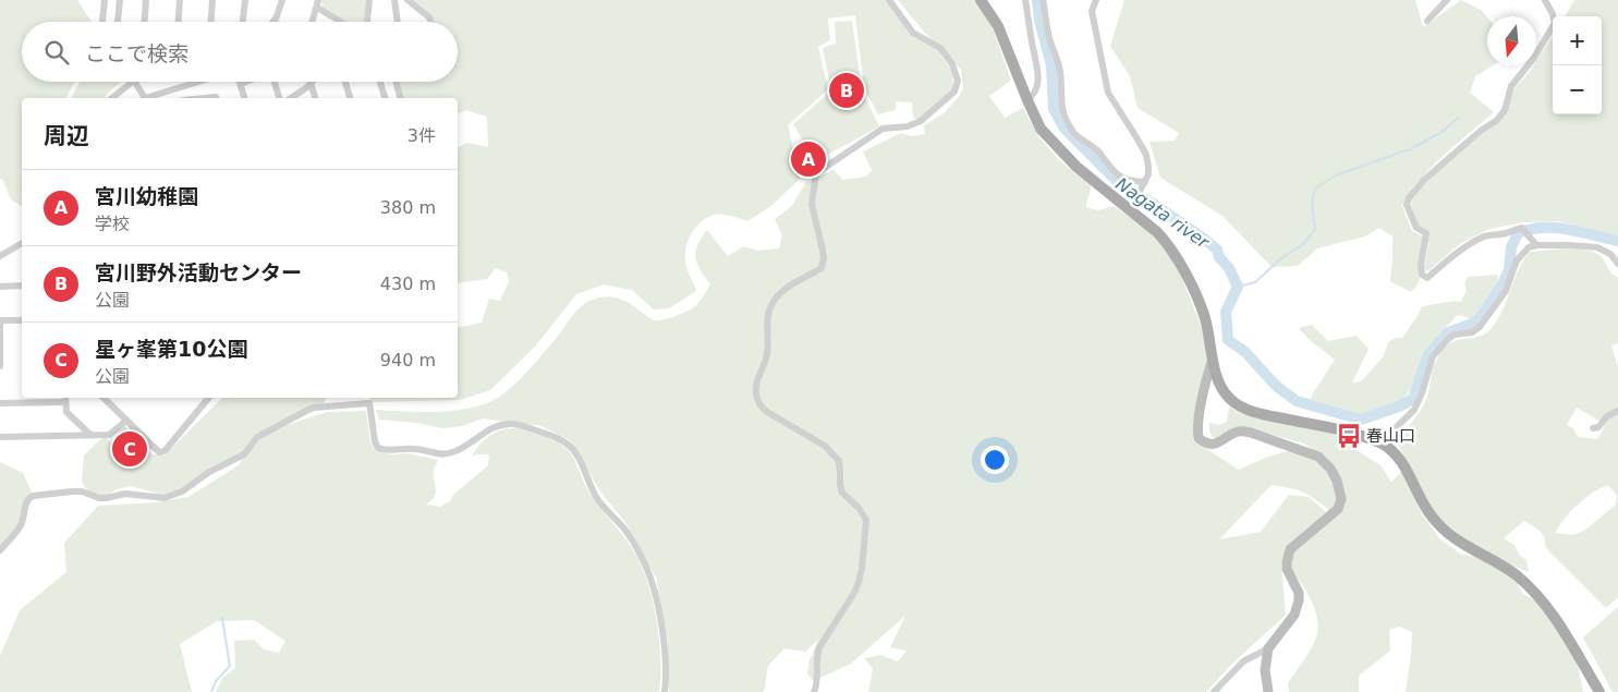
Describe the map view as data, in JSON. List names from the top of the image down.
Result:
{
  "water": ["Nagata river"],
  "places": {
    "bus stop": ["春山口"]
  },
  "north": "bottom",
  "page": {
    "map_buttons": ["+", "−"],
    "search": "ここで検索",
    "pins": ["B", "A", "C"],
    "heading": ["周辺", "3件"],
    "list": [
      {
        "mark": "A",
        "name": "宮川幼稚園",
        "note": "学校",
        "value": "380 m"
      },
      {
        "mark": "B",
        "name": "宮川野外活動センター",
        "note": "公園",
        "value": "430 m"
      },
      {
        "mark": "C",
        "name": "星ヶ峯第10公園",
        "note": "公園",
        "value": "940 m"
      }
    ]
  }
}
